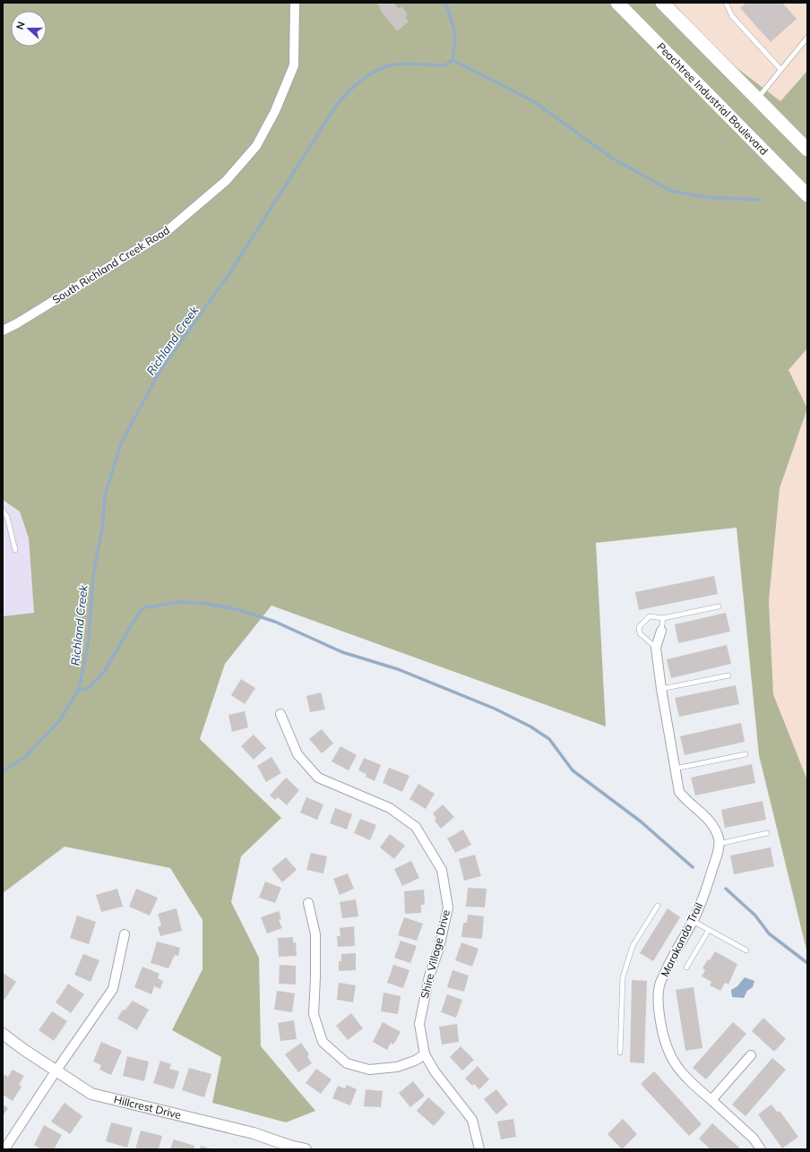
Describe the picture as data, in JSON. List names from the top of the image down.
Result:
{
  "streets": {
    "main road": ["Peachtree Industrial Boulevard"],
    "street": [
      "South Richland Creek Road",
      "Marakanda Trail",
      "Shire Village Drive",
      "Hillcrest Drive"
    ]
  },
  "water": ["Richland Creek"],
  "north": "left"
}
